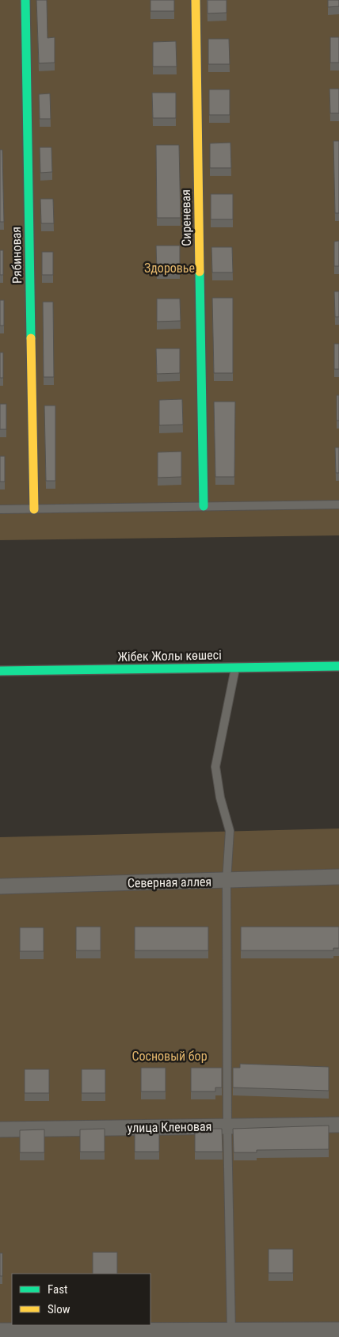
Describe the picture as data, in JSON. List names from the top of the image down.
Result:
{
  "streets": {
    "main road": ["Сиреневая", "Рябиновая", "Жібек Жолы көшесі"],
    "street": ["Северная аллея", "улица Кленовая"]
  },
  "parks": ["Здоровье", "Сосновый бор"],
  "legend": ["Fast", "Slow"]
}
